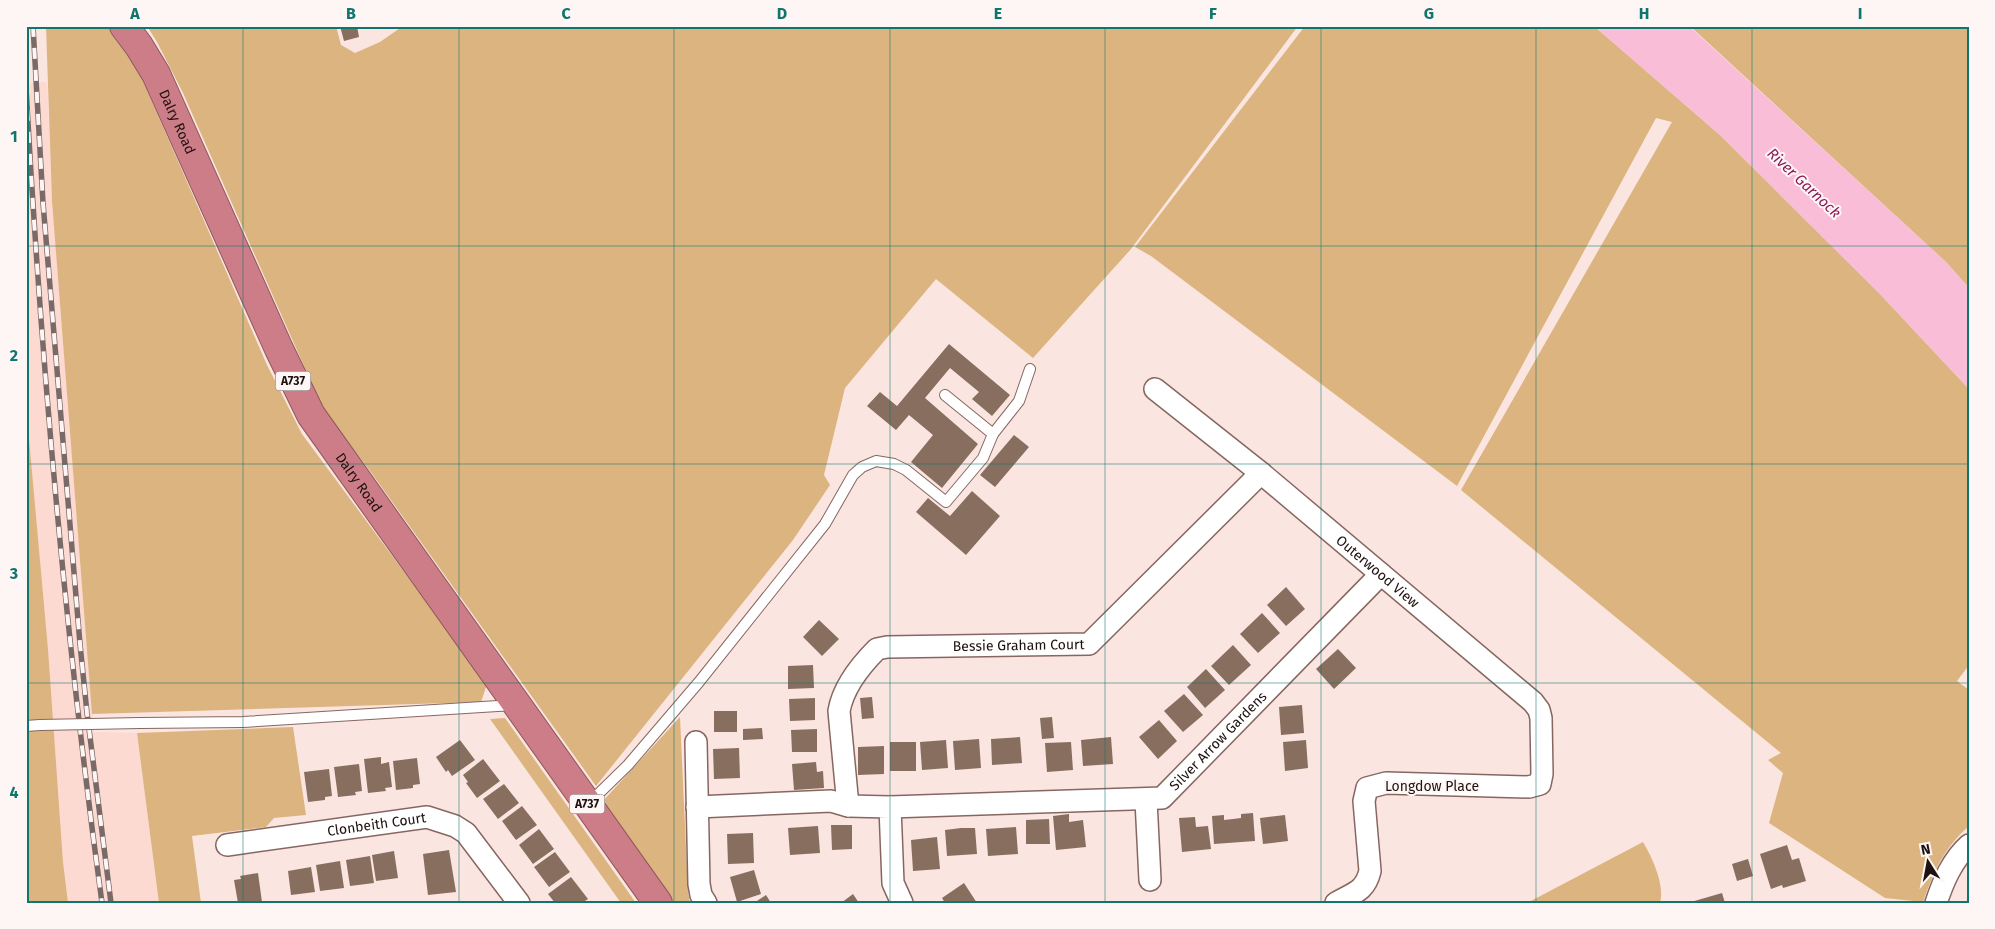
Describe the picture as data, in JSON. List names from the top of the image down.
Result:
{
  "streets": {
    "highway": ["Dalry Road", "A737"],
    "street": [
      "Outerwood View",
      "Bessie Graham Court",
      "Silver Arrow Gardens",
      "Longdow Place",
      "Clonbeith Court"
    ]
  },
  "crossings": [
    ["Outerwood View", "Bessie Graham Court"],
    ["Outerwood View", "Silver Arrow Gardens"],
    ["Outerwood View", "Longdow Place"],
    ["Bessie Graham Court", "Silver Arrow Gardens"]
  ],
  "water": ["River Garnock"],
  "north": "top",
  "grid": {
    "columns": [
      "A",
      "B",
      "C",
      "D",
      "E",
      "F",
      "G",
      "H",
      "I"
    ],
    "rows": [
      "1",
      "2",
      "3",
      "4"
    ]
  }
}
